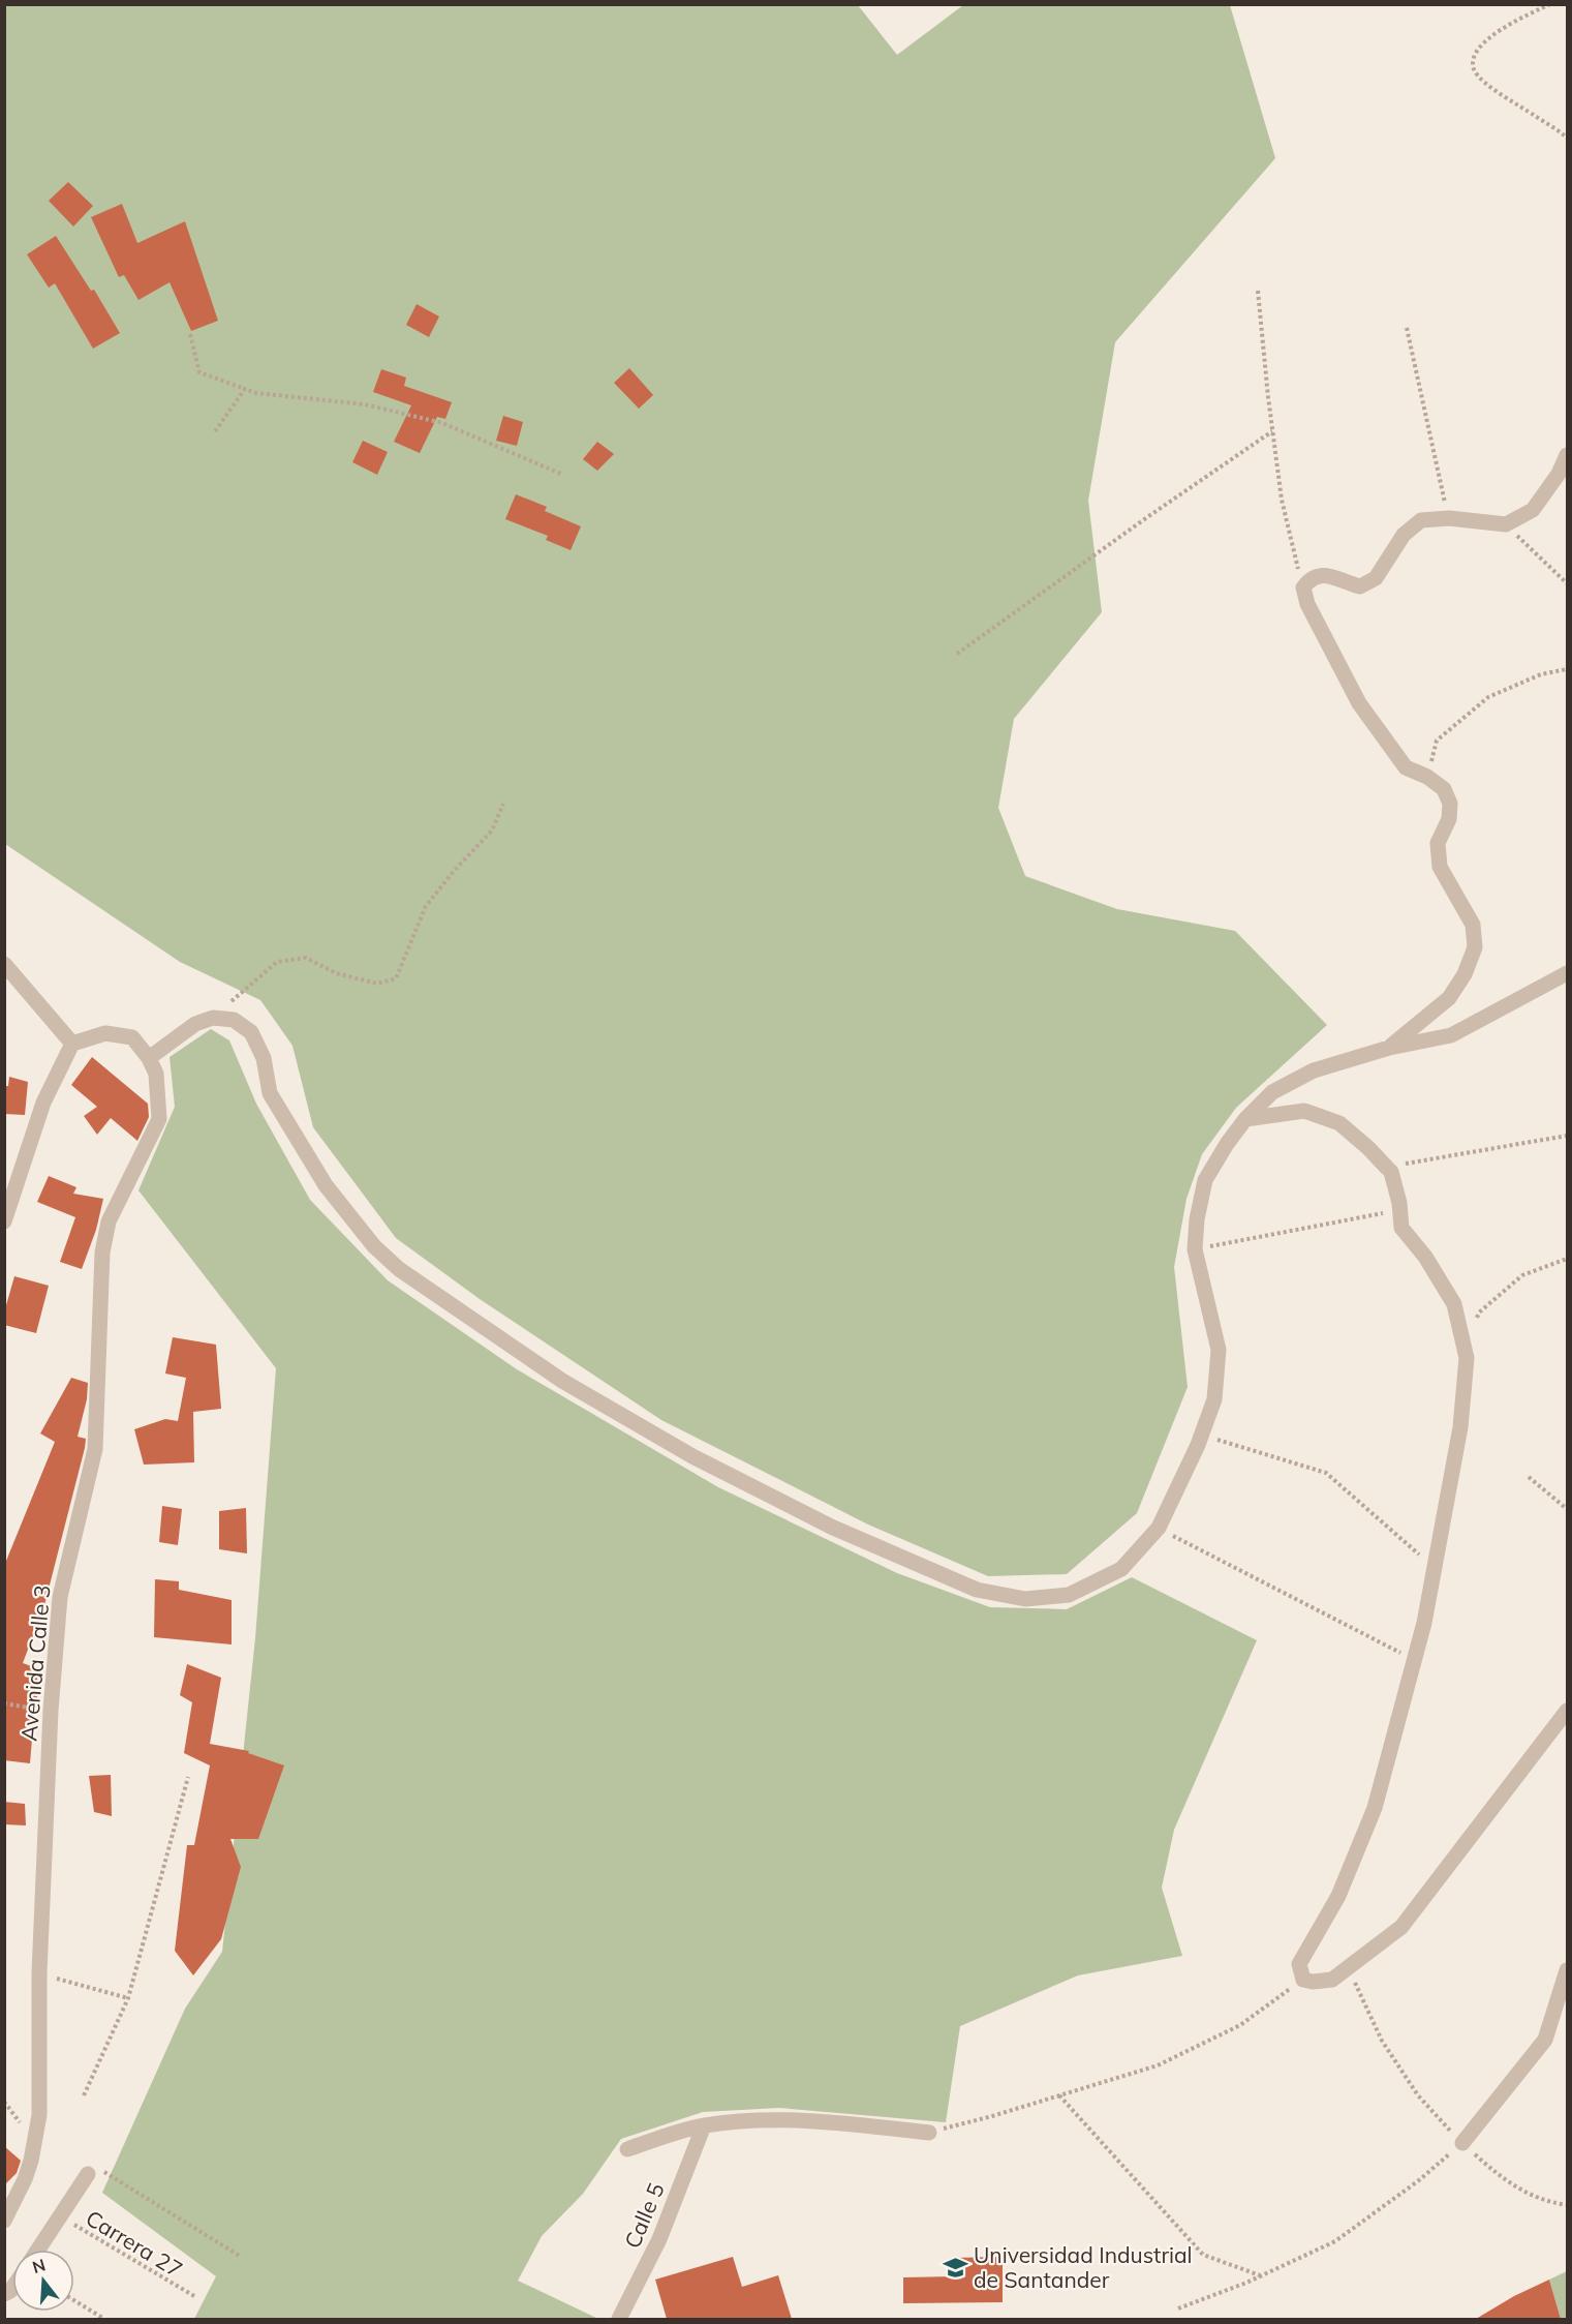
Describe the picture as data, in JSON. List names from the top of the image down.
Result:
{
  "streets": {
    "street": ["Avenida Calle 3", "Calle 5"],
    "path": ["Carrera 27"]
  },
  "places": {
    "school or university": ["Universidad Industrial de Santander"]
  },
  "north": "top"
}
